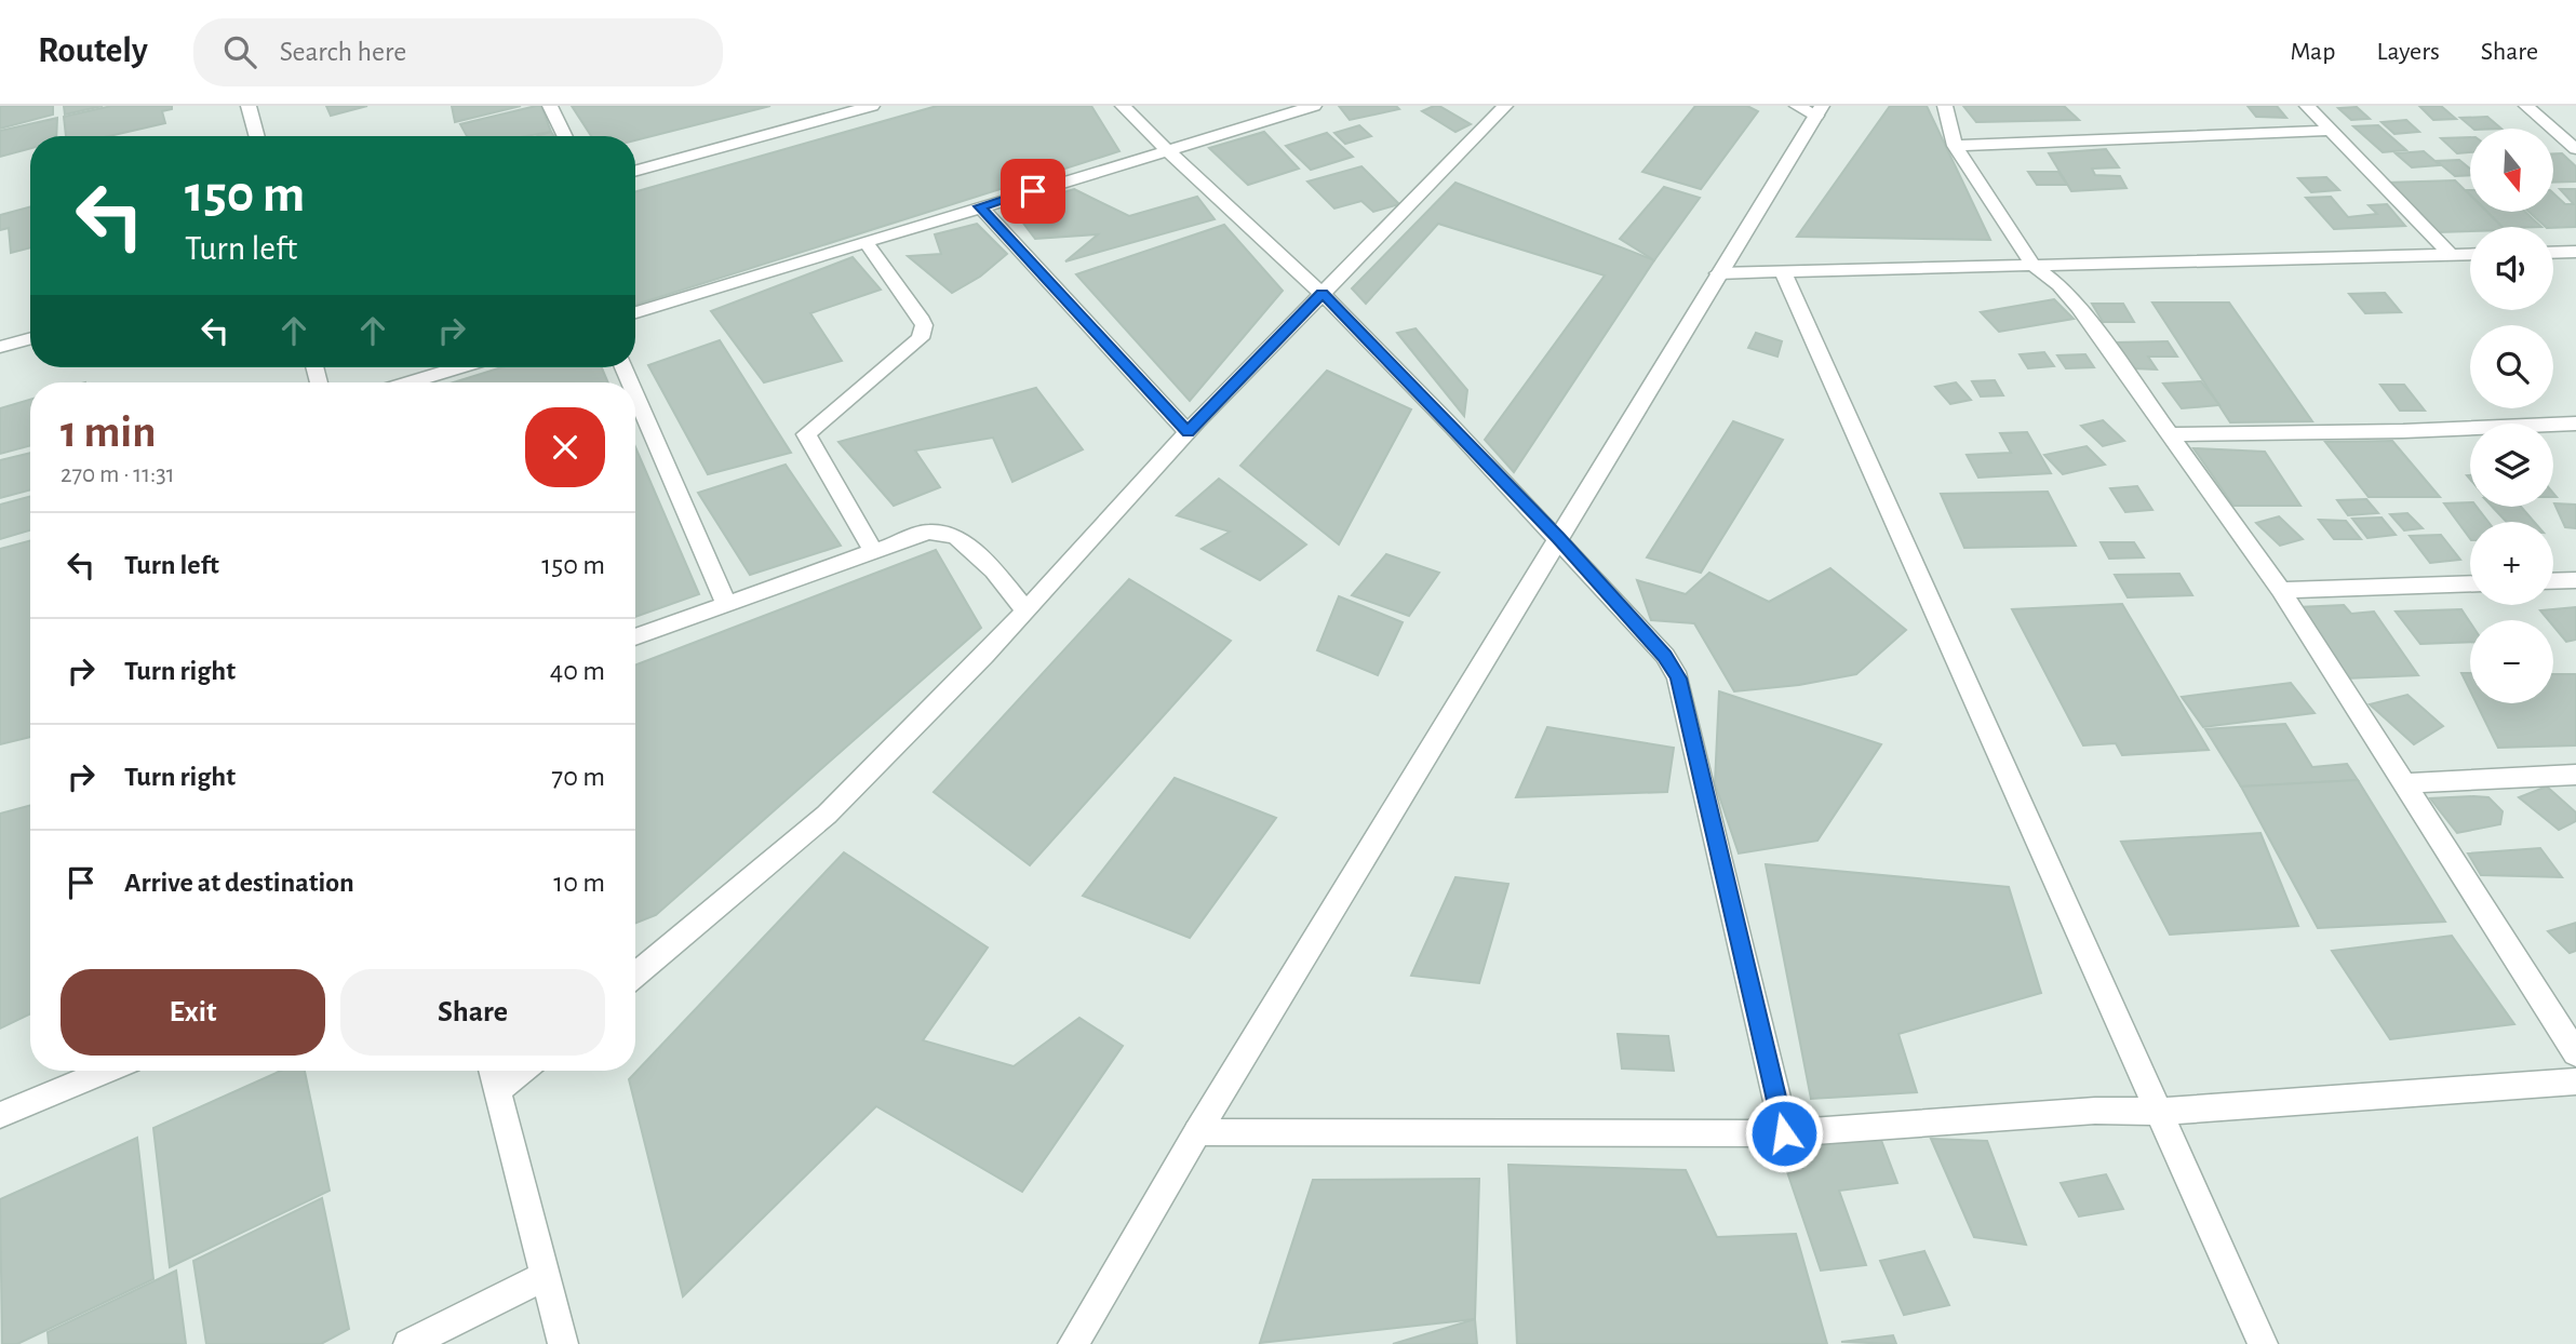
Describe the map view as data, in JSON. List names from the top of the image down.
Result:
{
  "north": "bottom",
  "page": {
    "header": "Routely",
    "search": "Search here",
    "nav": ["Map", "Layers", "Share"],
    "map_buttons": ["+", "−"],
    "turn": ["150 m", "Turn left"],
    "heading": ["1 min", "270 m · 11:31"],
    "list": [
      {
        "name": "Turn left",
        "value": "150 m"
      },
      {
        "name": "Turn right",
        "value": "40 m"
      },
      {
        "name": "Turn right",
        "value": "70 m"
      },
      {
        "name": "Arrive at destination",
        "value": "10 m"
      }
    ],
    "buttons": ["Exit", "Share"]
  }
}
